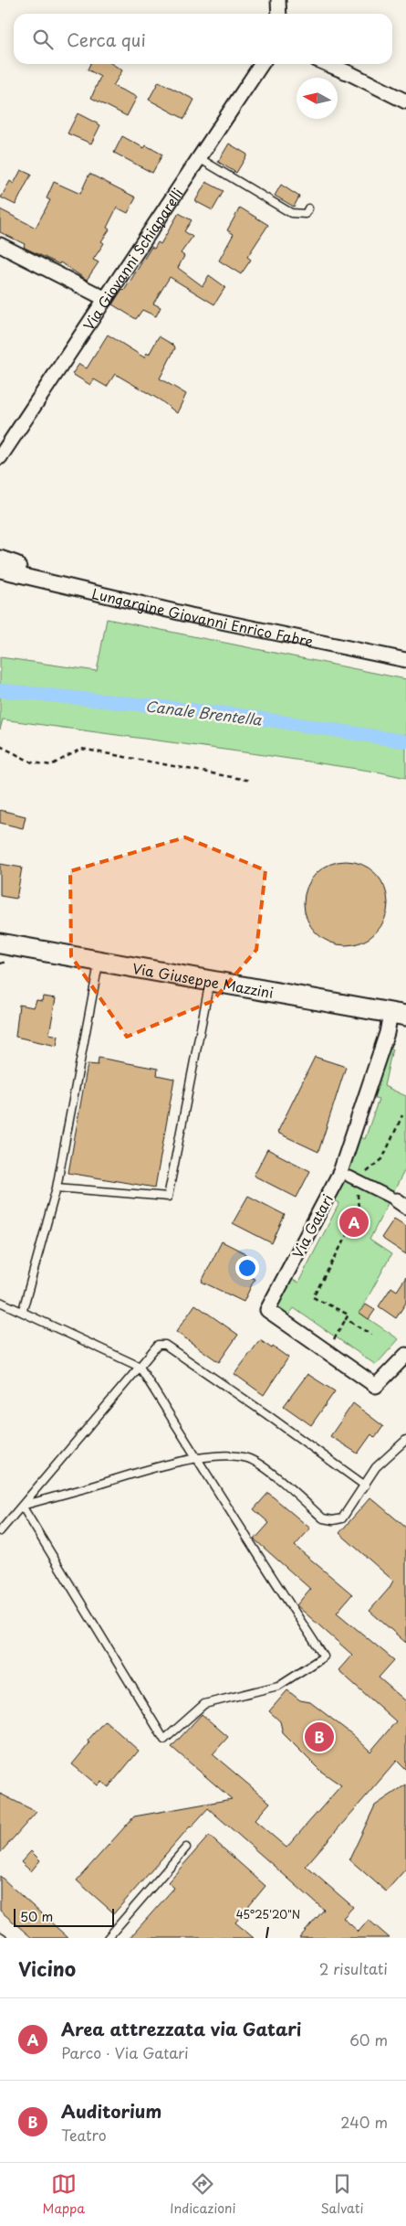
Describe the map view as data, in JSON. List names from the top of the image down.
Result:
{
  "streets": {
    "main road": ["Via Giuseppe Mazzini"],
    "street": ["Via Giovanni Schiaparelli", "Lungargine Giovanni Enrico Fabre", "Via Gatari"]
  },
  "crossings": [
    ["Via Giuseppe Mazzini", "Via Gatari"]
  ],
  "water": ["Canale Brentella"],
  "scale_bar": "50 m",
  "north": "left",
  "page": {
    "search": "Cerca qui",
    "pins": ["A", "B"],
    "scale": "50 m",
    "heading": ["Vicino", "2 risultati"],
    "list": [
      {
        "mark": "A",
        "name": "Area attrezzata via Gatari",
        "note": "Parco · Via Gatari",
        "value": "60 m"
      },
      {
        "mark": "B",
        "name": "Auditorium",
        "note": "Teatro",
        "value": "240 m"
      }
    ],
    "nav": ["Mappa", "Indicazioni", "Salvati"]
  },
  "coordinates": ["45°25'20\"N"]
}
